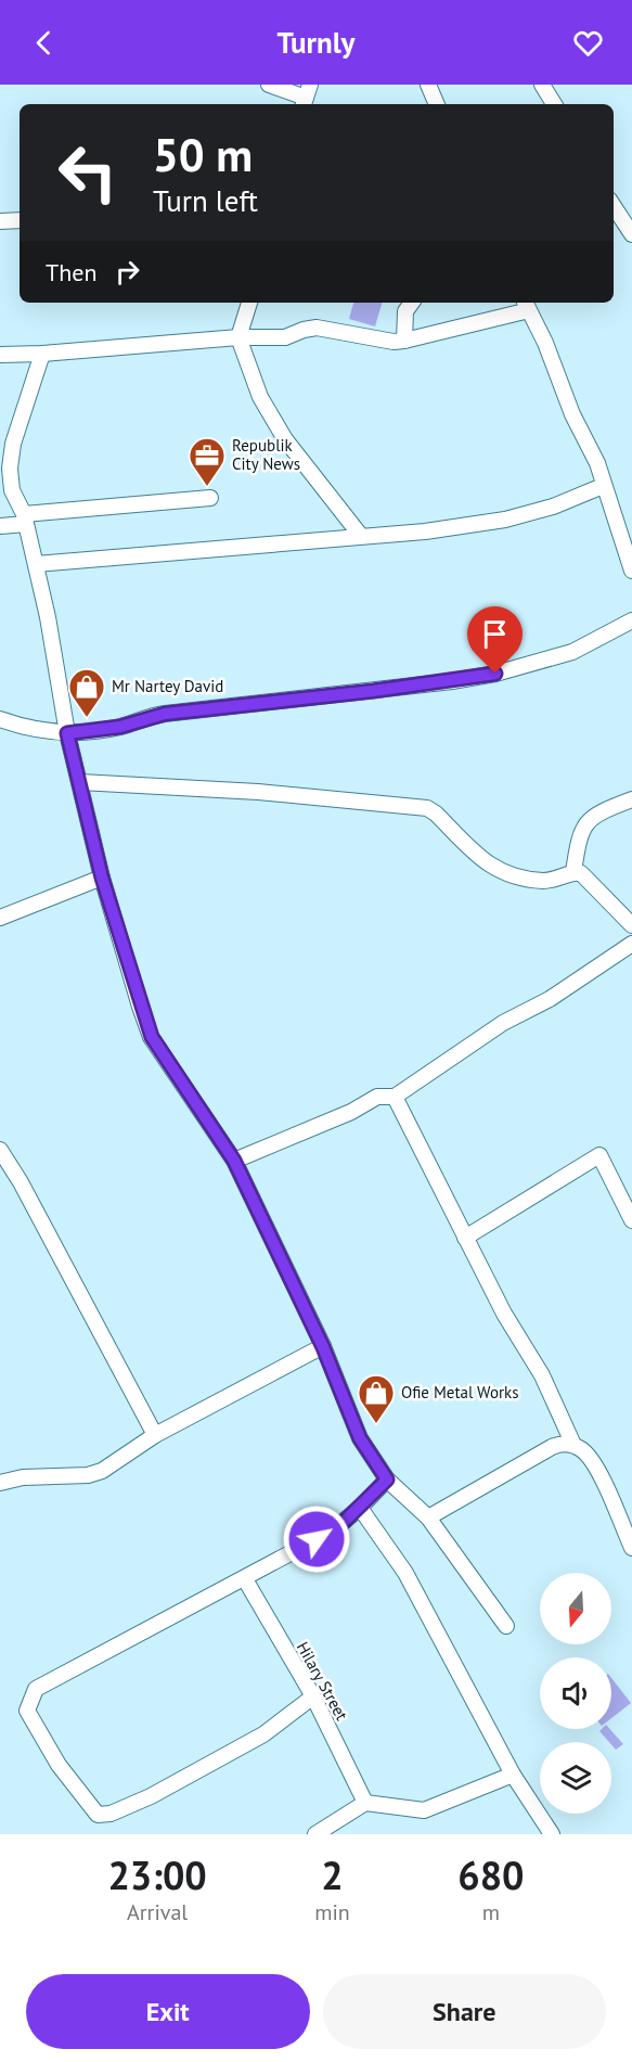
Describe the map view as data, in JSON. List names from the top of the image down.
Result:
{
  "streets": {
    "street": ["Hilary Street"]
  },
  "places": {
    "office": ["Republik City News"],
    "shop": ["Mr Nartey David", "Ofie Metal Works"]
  },
  "north": "bottom",
  "page": {
    "header": "Turnly",
    "turn": ["50 m", "Turn left"],
    "then": "Then",
    "eta": [
      "23:00",
      "Arrival",
      "2",
      "min",
      "680",
      "m"
    ],
    "buttons": ["Exit", "Share"]
  }
}
